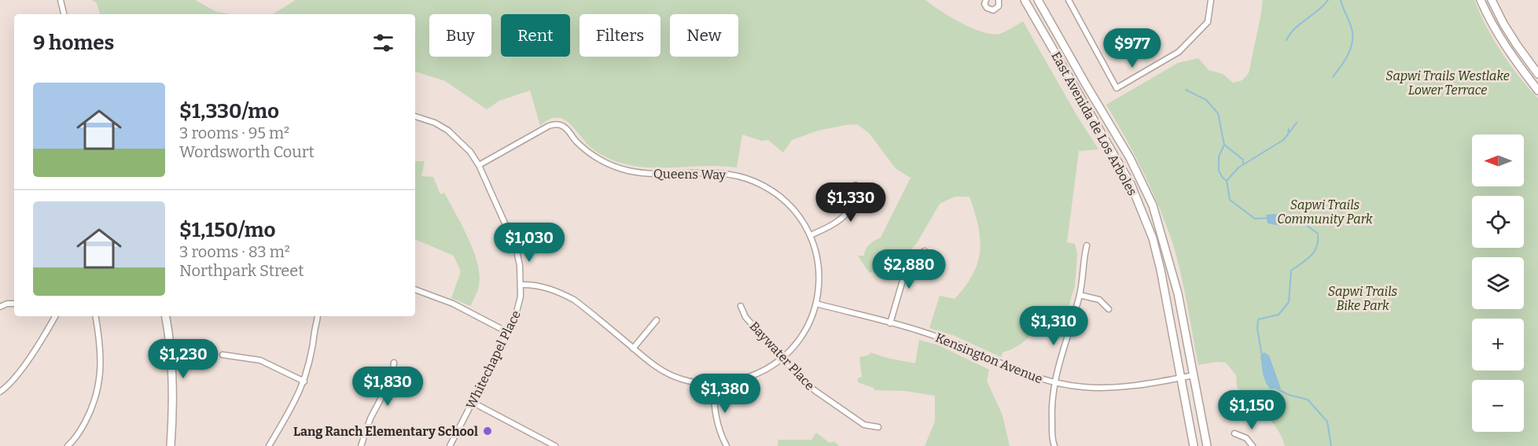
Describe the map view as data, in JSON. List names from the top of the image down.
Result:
{
  "streets": {
    "main road": ["East Avenida de Los Arboles"],
    "street": [
      "Queens Way",
      "Baywater Place",
      "Kensington Avenue",
      "Whitechapel Place"
    ]
  },
  "crossings": [
    ["East Avenida de Los Arboles", "Kensington Avenue"],
    ["Queens Way", "Baywater Place"],
    ["Queens Way", "Kensington Avenue"],
    ["Queens Way", "Whitechapel Place"]
  ],
  "parks": ["Sapwi Trails Westlake Lower Terrace", "Sapwi Trails Community Park", "Sapwi Trails Bike Park"],
  "places": ["Lang Ranch Elementary School"],
  "north": "left",
  "page": {
    "chip": [
      "Buy",
      "Rent",
      "Filters",
      "New"
    ],
    "heading": "9 homes",
    "price": [
      "$977",
      "$1,330",
      "$1,030",
      "$2,880",
      "$1,310",
      "$1,230",
      "$1,830",
      "$1,380",
      "$1,150"
    ],
    "list": [
      {
        "name": "$1,330/mo",
        "note": "3 rooms · 95 m² · Wordsworth Court"
      },
      {
        "name": "$1,150/mo",
        "note": "3 rooms · 83 m² · Northpark Street"
      }
    ],
    "map_buttons": ["+", "−"]
  }
}
